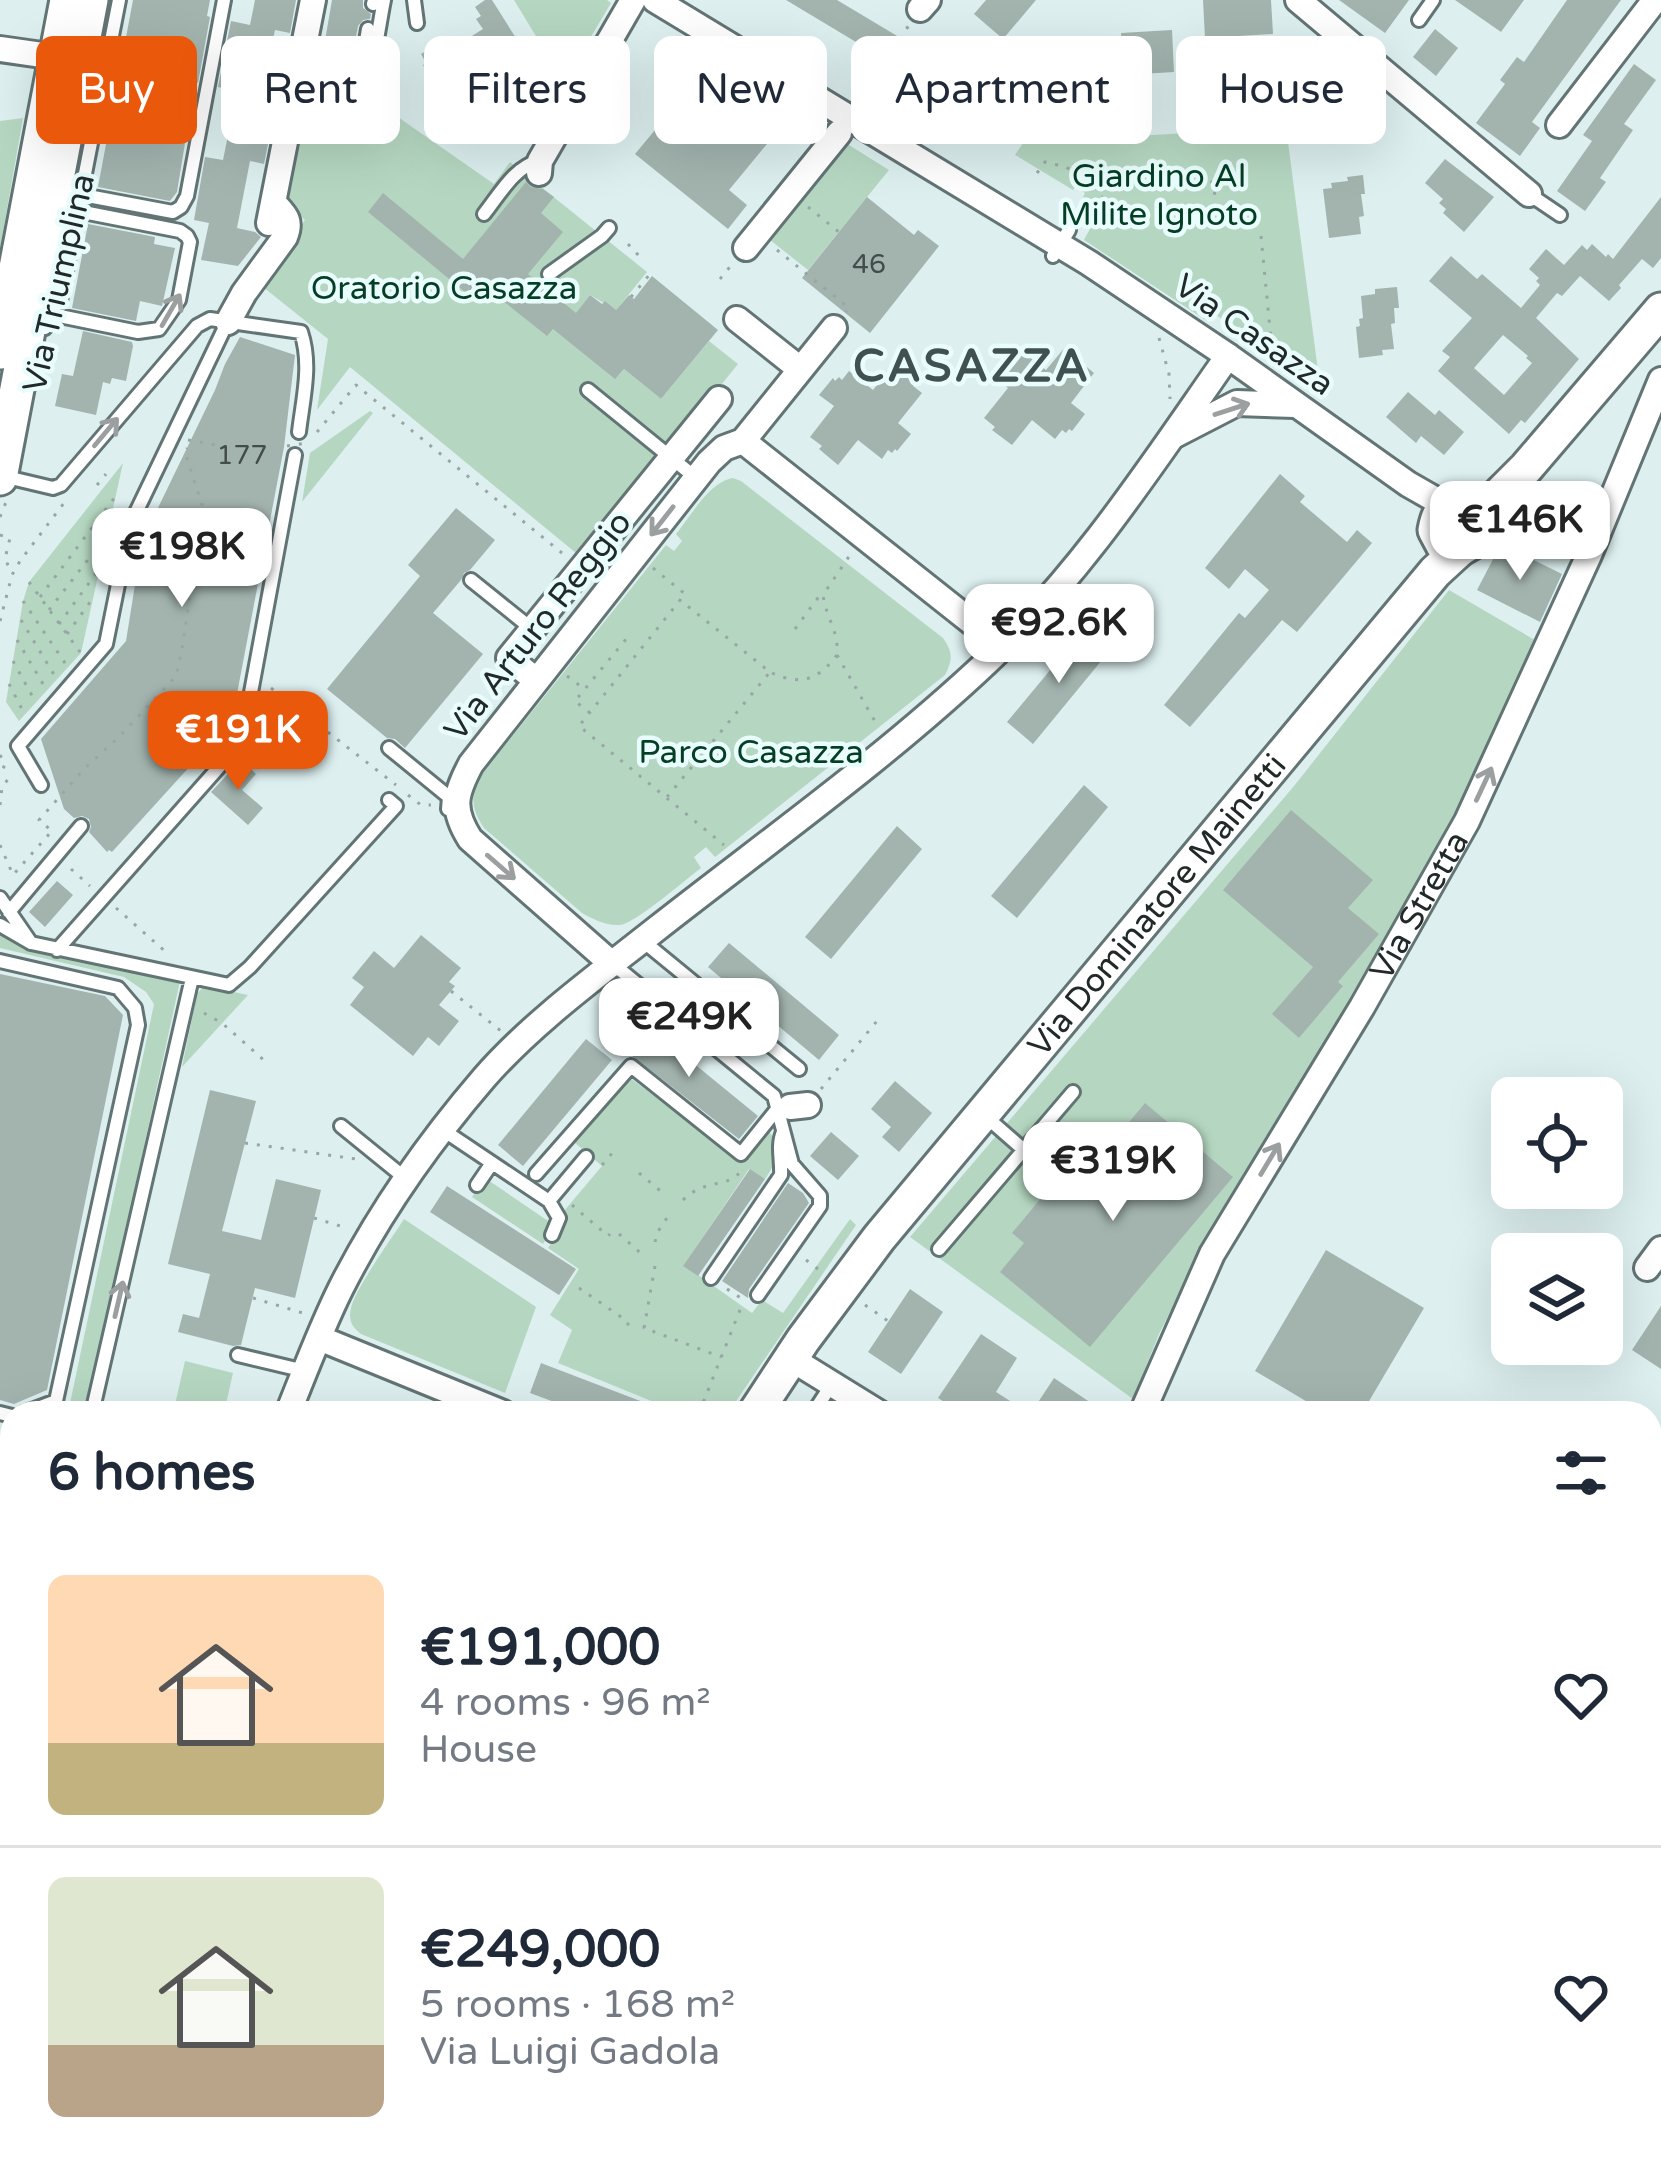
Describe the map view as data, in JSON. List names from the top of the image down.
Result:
{
  "streets": {
    "street": [
      "Via Triumplina",
      "Via Casazza",
      "Via Arturo Reggio",
      "Via Dominatore Mainetti",
      "Via Stretta"
    ]
  },
  "crossings": [
    ["Via Casazza", "Via Dominatore Mainetti"]
  ],
  "one_way": ["Via Stretta"],
  "districts": ["CASAZZA"],
  "parks": ["Giardino Al Milite Ignoto", "Oratorio Casazza", "Parco Casazza"],
  "house_numbers": ["46", "177"],
  "page": {
    "chip": [
      "Buy",
      "Rent",
      "Filters",
      "New",
      "Apartment",
      "House"
    ],
    "price": [
      "€146K",
      "€198K",
      "€92.6K",
      "€191K",
      "€249K",
      "€319K"
    ],
    "heading": "6 homes",
    "list": [
      {
        "name": "€191,000",
        "note": "4 rooms · 96 m² · House"
      },
      {
        "name": "€249,000",
        "note": "5 rooms · 168 m² · Via Luigi Gadola"
      }
    ]
  }
}
